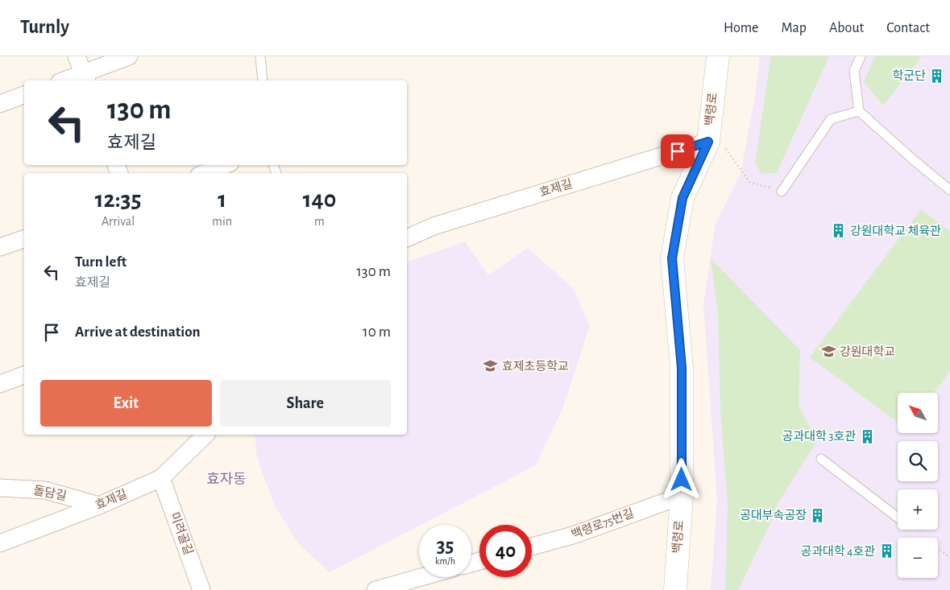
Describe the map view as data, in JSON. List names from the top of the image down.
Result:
{
  "streets": {
    "street": [
      "백령로",
      "효제길",
      "돌담길",
      "백령로75번길",
      "미려골길"
    ]
  },
  "crossings": [
    ["백령로", "효제길"],
    ["백령로", "백령로75번길"],
    ["효제길", "돌담길"],
    ["효제길", "미려골길"]
  ],
  "districts": ["효자동"],
  "places": {
    "building": [
      "학군단",
      "강원대학교 체육관",
      "공과대학 3호관",
      "공대부속공장",
      "공과대학 4호관"
    ],
    "school or university": ["강원대학교", "효제초등학교"]
  },
  "north": "top left",
  "page": {
    "header": "Turnly",
    "nav": [
      "Home",
      "Map",
      "About",
      "Contact"
    ],
    "turn": ["130 m", "효제길"],
    "eta": [
      "12:35",
      "Arrival",
      "1",
      "min",
      "140",
      "m"
    ],
    "list": [
      {
        "name": "Turn left",
        "note": "효제길",
        "value": "130 m"
      },
      {
        "name": "Arrive at destination",
        "value": "10 m"
      }
    ],
    "buttons": ["Exit", "Share"],
    "map_buttons": ["+", "−"],
    "speed": "35 km/h",
    "limit": "40"
  }
}
